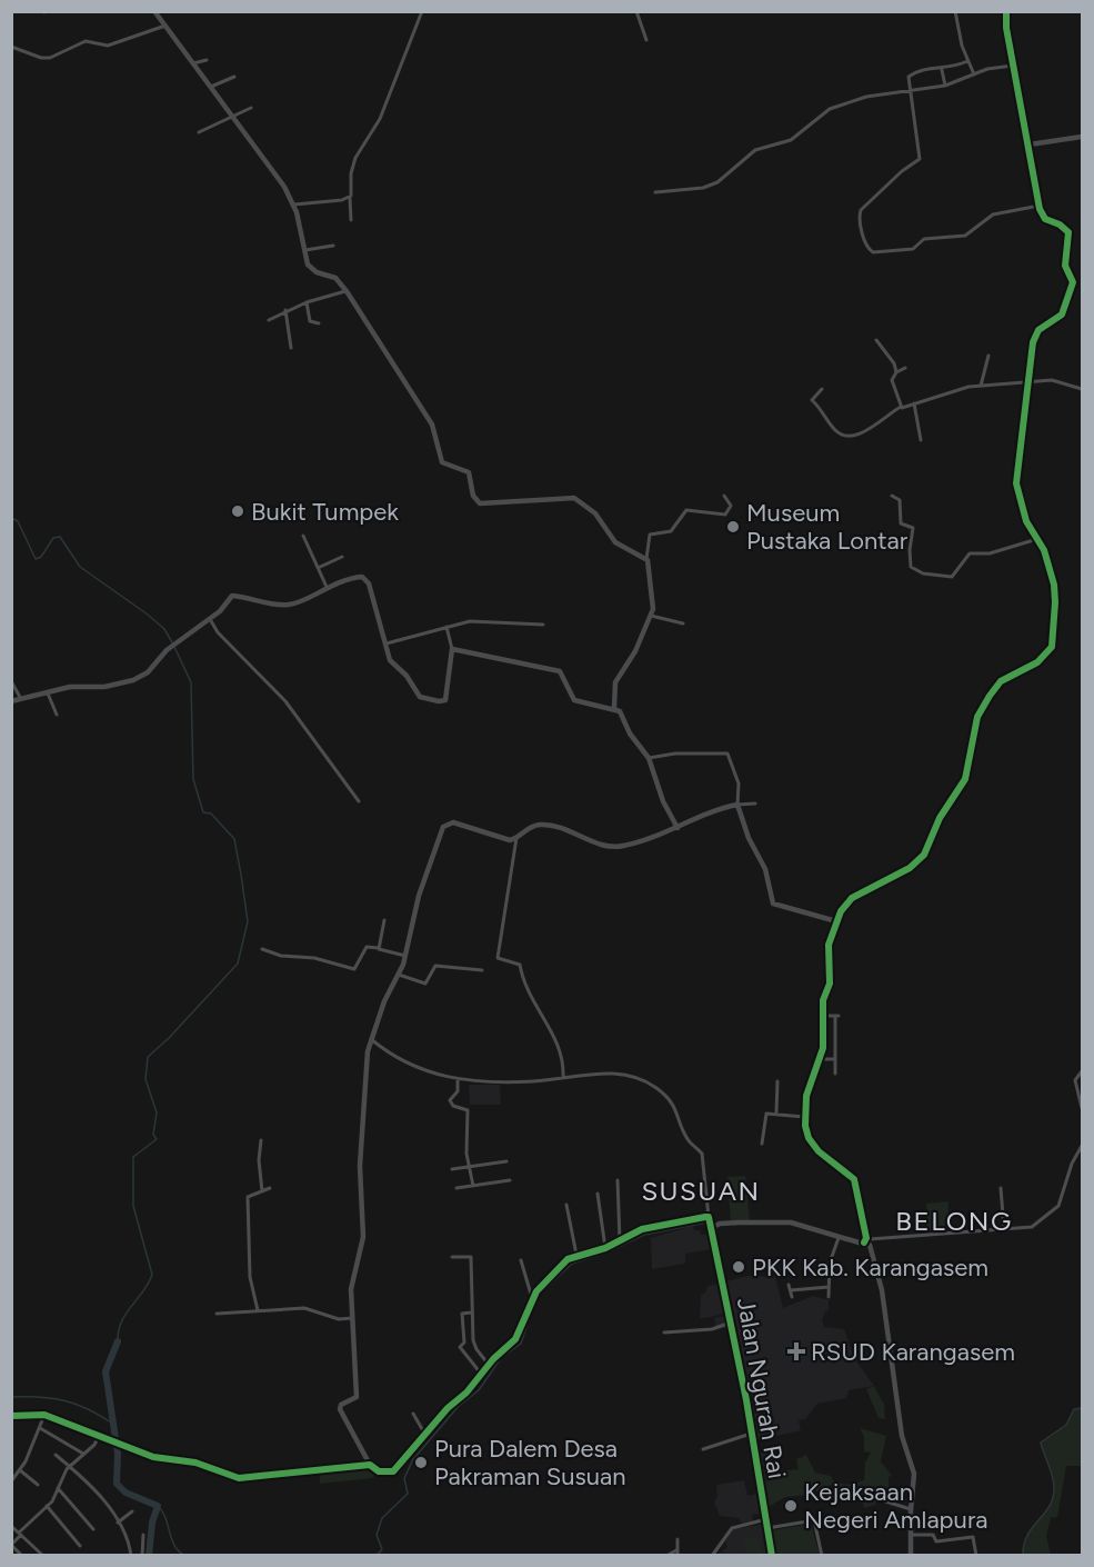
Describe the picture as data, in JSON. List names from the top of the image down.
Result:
{
  "streets": {
    "street": ["Jalan Ngurah Rai"]
  },
  "districts": ["SUSUAN", "BELONG"],
  "places": {
    "other": [
      "Bukit Tumpek",
      "Museum Pustaka Lontar",
      "PKK Kab. Karangasem",
      "Pura Dalem Desa Pakraman Susuan",
      "Kejaksaan Negeri Amlapura"
    ],
    "health": ["RSUD Karangasem"]
  }
}
